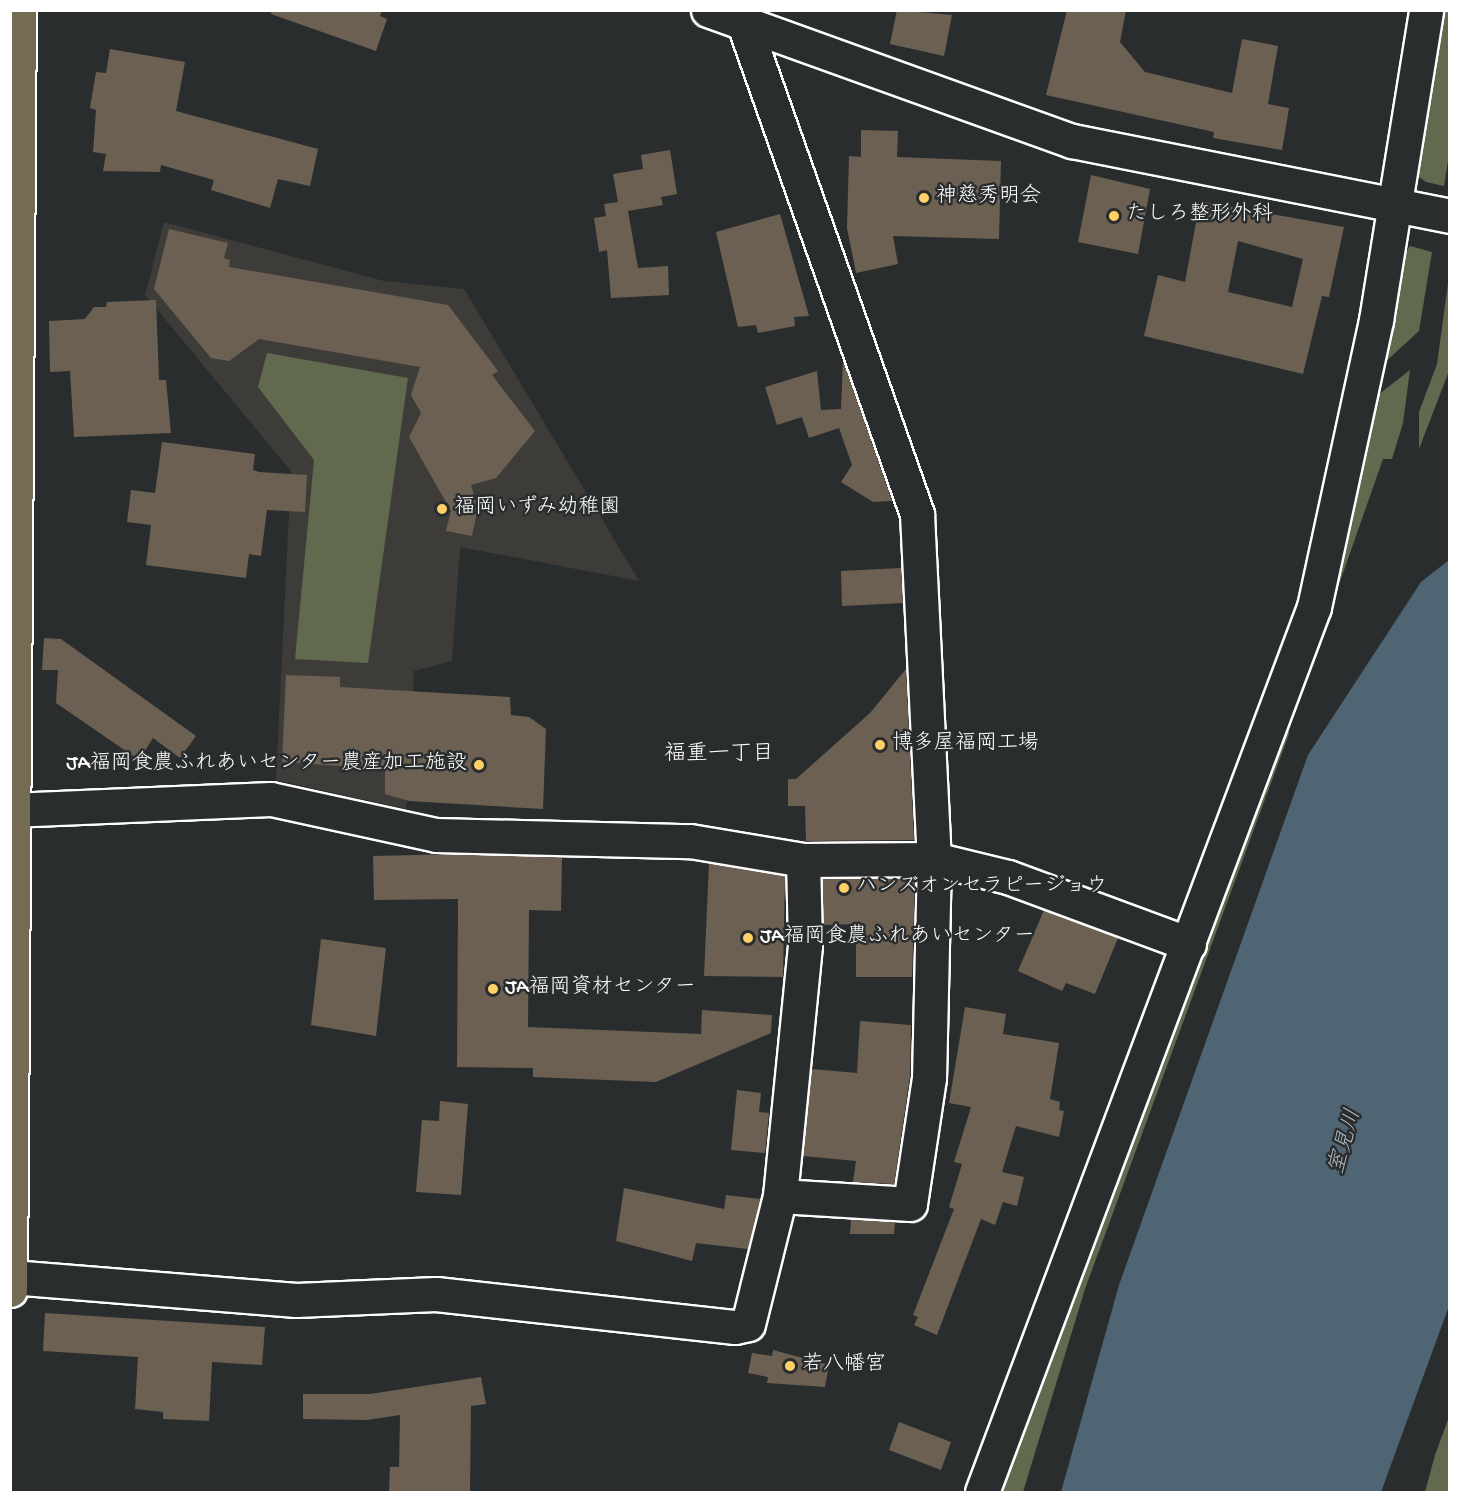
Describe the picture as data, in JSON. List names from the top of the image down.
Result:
{
  "districts": ["福重一丁目"],
  "water": ["室見川"],
  "places": [
    "神慈秀明会",
    "たしろ整形外科",
    "福岡いずみ幼稚園",
    "博多屋福岡工場",
    "JA福岡食農ふれあいセンター農産加工施設",
    "ハンズオンセラピージョウ",
    "JA福岡食農ふれあいセンター",
    "JA福岡資材センター",
    "若八幡宮"
  ]
}
